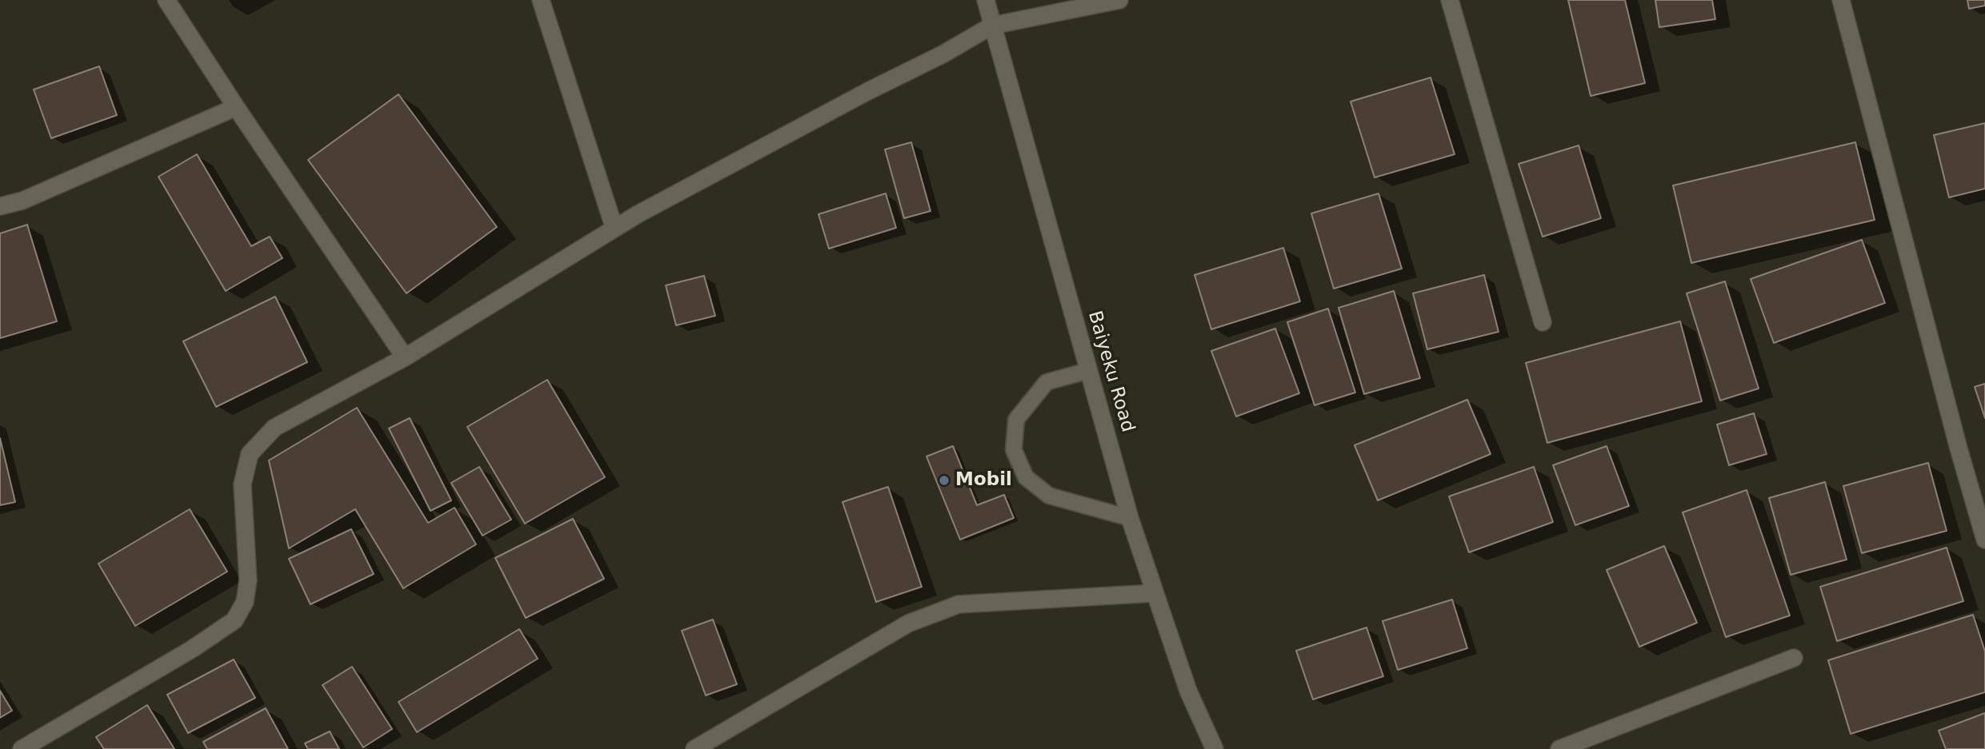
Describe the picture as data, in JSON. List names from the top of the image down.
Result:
{
  "streets": {
    "street": ["Baiyeku Road"]
  },
  "places": ["Mobil"]
}
